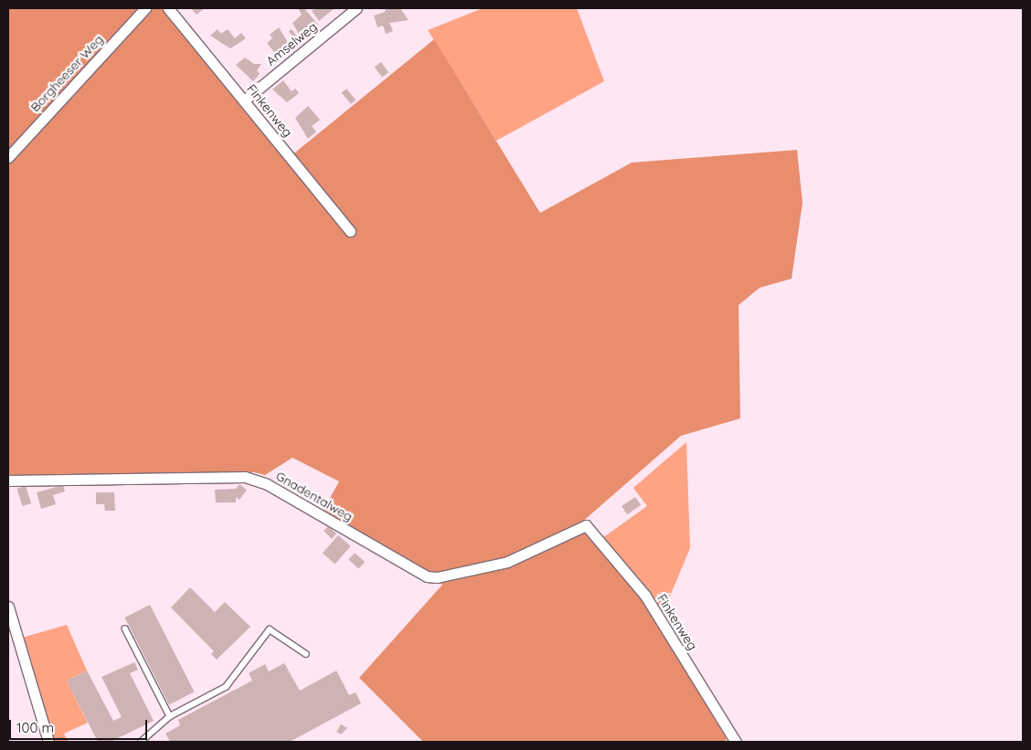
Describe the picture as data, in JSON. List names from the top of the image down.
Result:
{
  "streets": {
    "street": [
      "Amselweg",
      "Borgheeser Weg",
      "Finkenweg",
      "Gnadentalweg"
    ]
  },
  "crossings": [
    ["Amselweg", "Finkenweg"],
    ["Finkenweg", "Gnadentalweg"]
  ],
  "scale_bar": "100 m"
}
